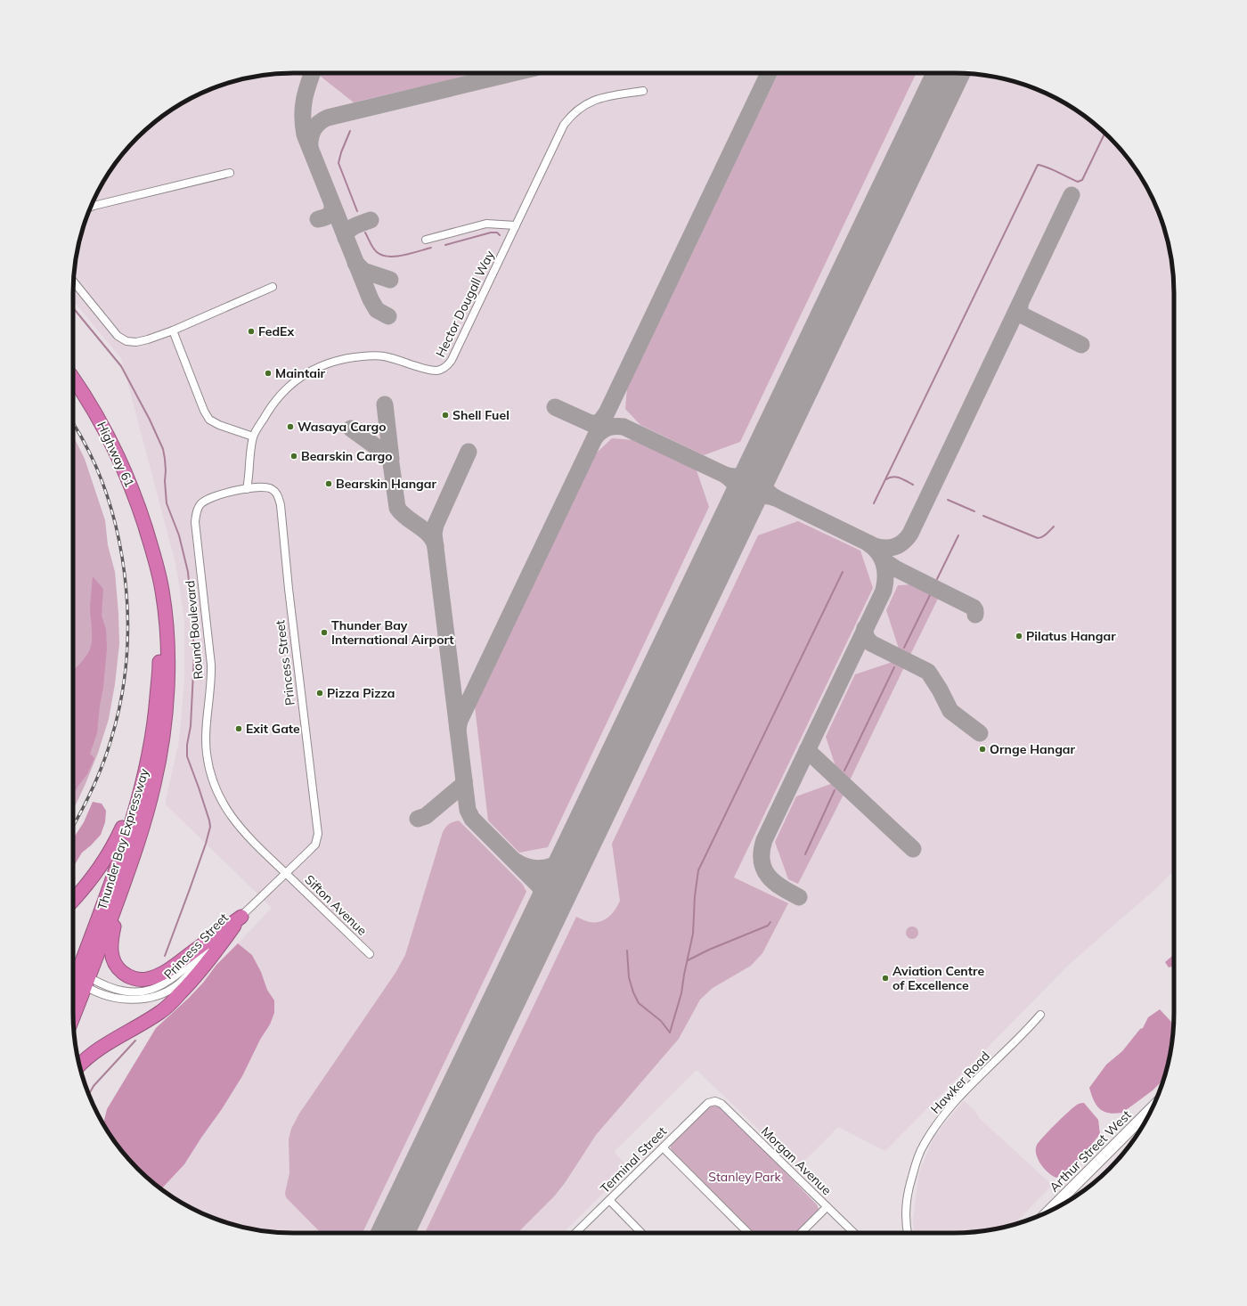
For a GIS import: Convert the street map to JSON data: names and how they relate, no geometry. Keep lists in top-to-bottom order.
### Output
{
  "streets": {
    "highway": ["Highway 61", "Thunder Bay Expressway"],
    "main road": ["Arthur Street West"],
    "street": [
      "Hector Dougall Way",
      "Round Boulevard",
      "Princess Street",
      "Sifton Avenue",
      "Hawker Road",
      "Terminal Street",
      "Morgan Avenue"
    ]
  },
  "crossings": [
    ["Highway 61", "Thunder Bay Expressway"],
    ["Round Boulevard", "Princess Street"],
    ["Round Boulevard", "Sifton Avenue"],
    ["Princess Street", "Thunder Bay Expressway"],
    ["Princess Street", "Sifton Avenue"],
    ["Terminal Street", "Morgan Avenue"]
  ],
  "parks": ["Stanley Park"],
  "places": [
    "FedEx",
    "Maintair",
    "Shell Fuel",
    "Wasaya Cargo",
    "Bearskin Cargo",
    "Bearskin Hangar",
    "Thunder Bay International Airport",
    "Pilatus Hangar",
    "Pizza Pizza",
    "Exit Gate",
    "Ornge Hangar",
    "Aviation Centre of Excellence"
  ]
}
